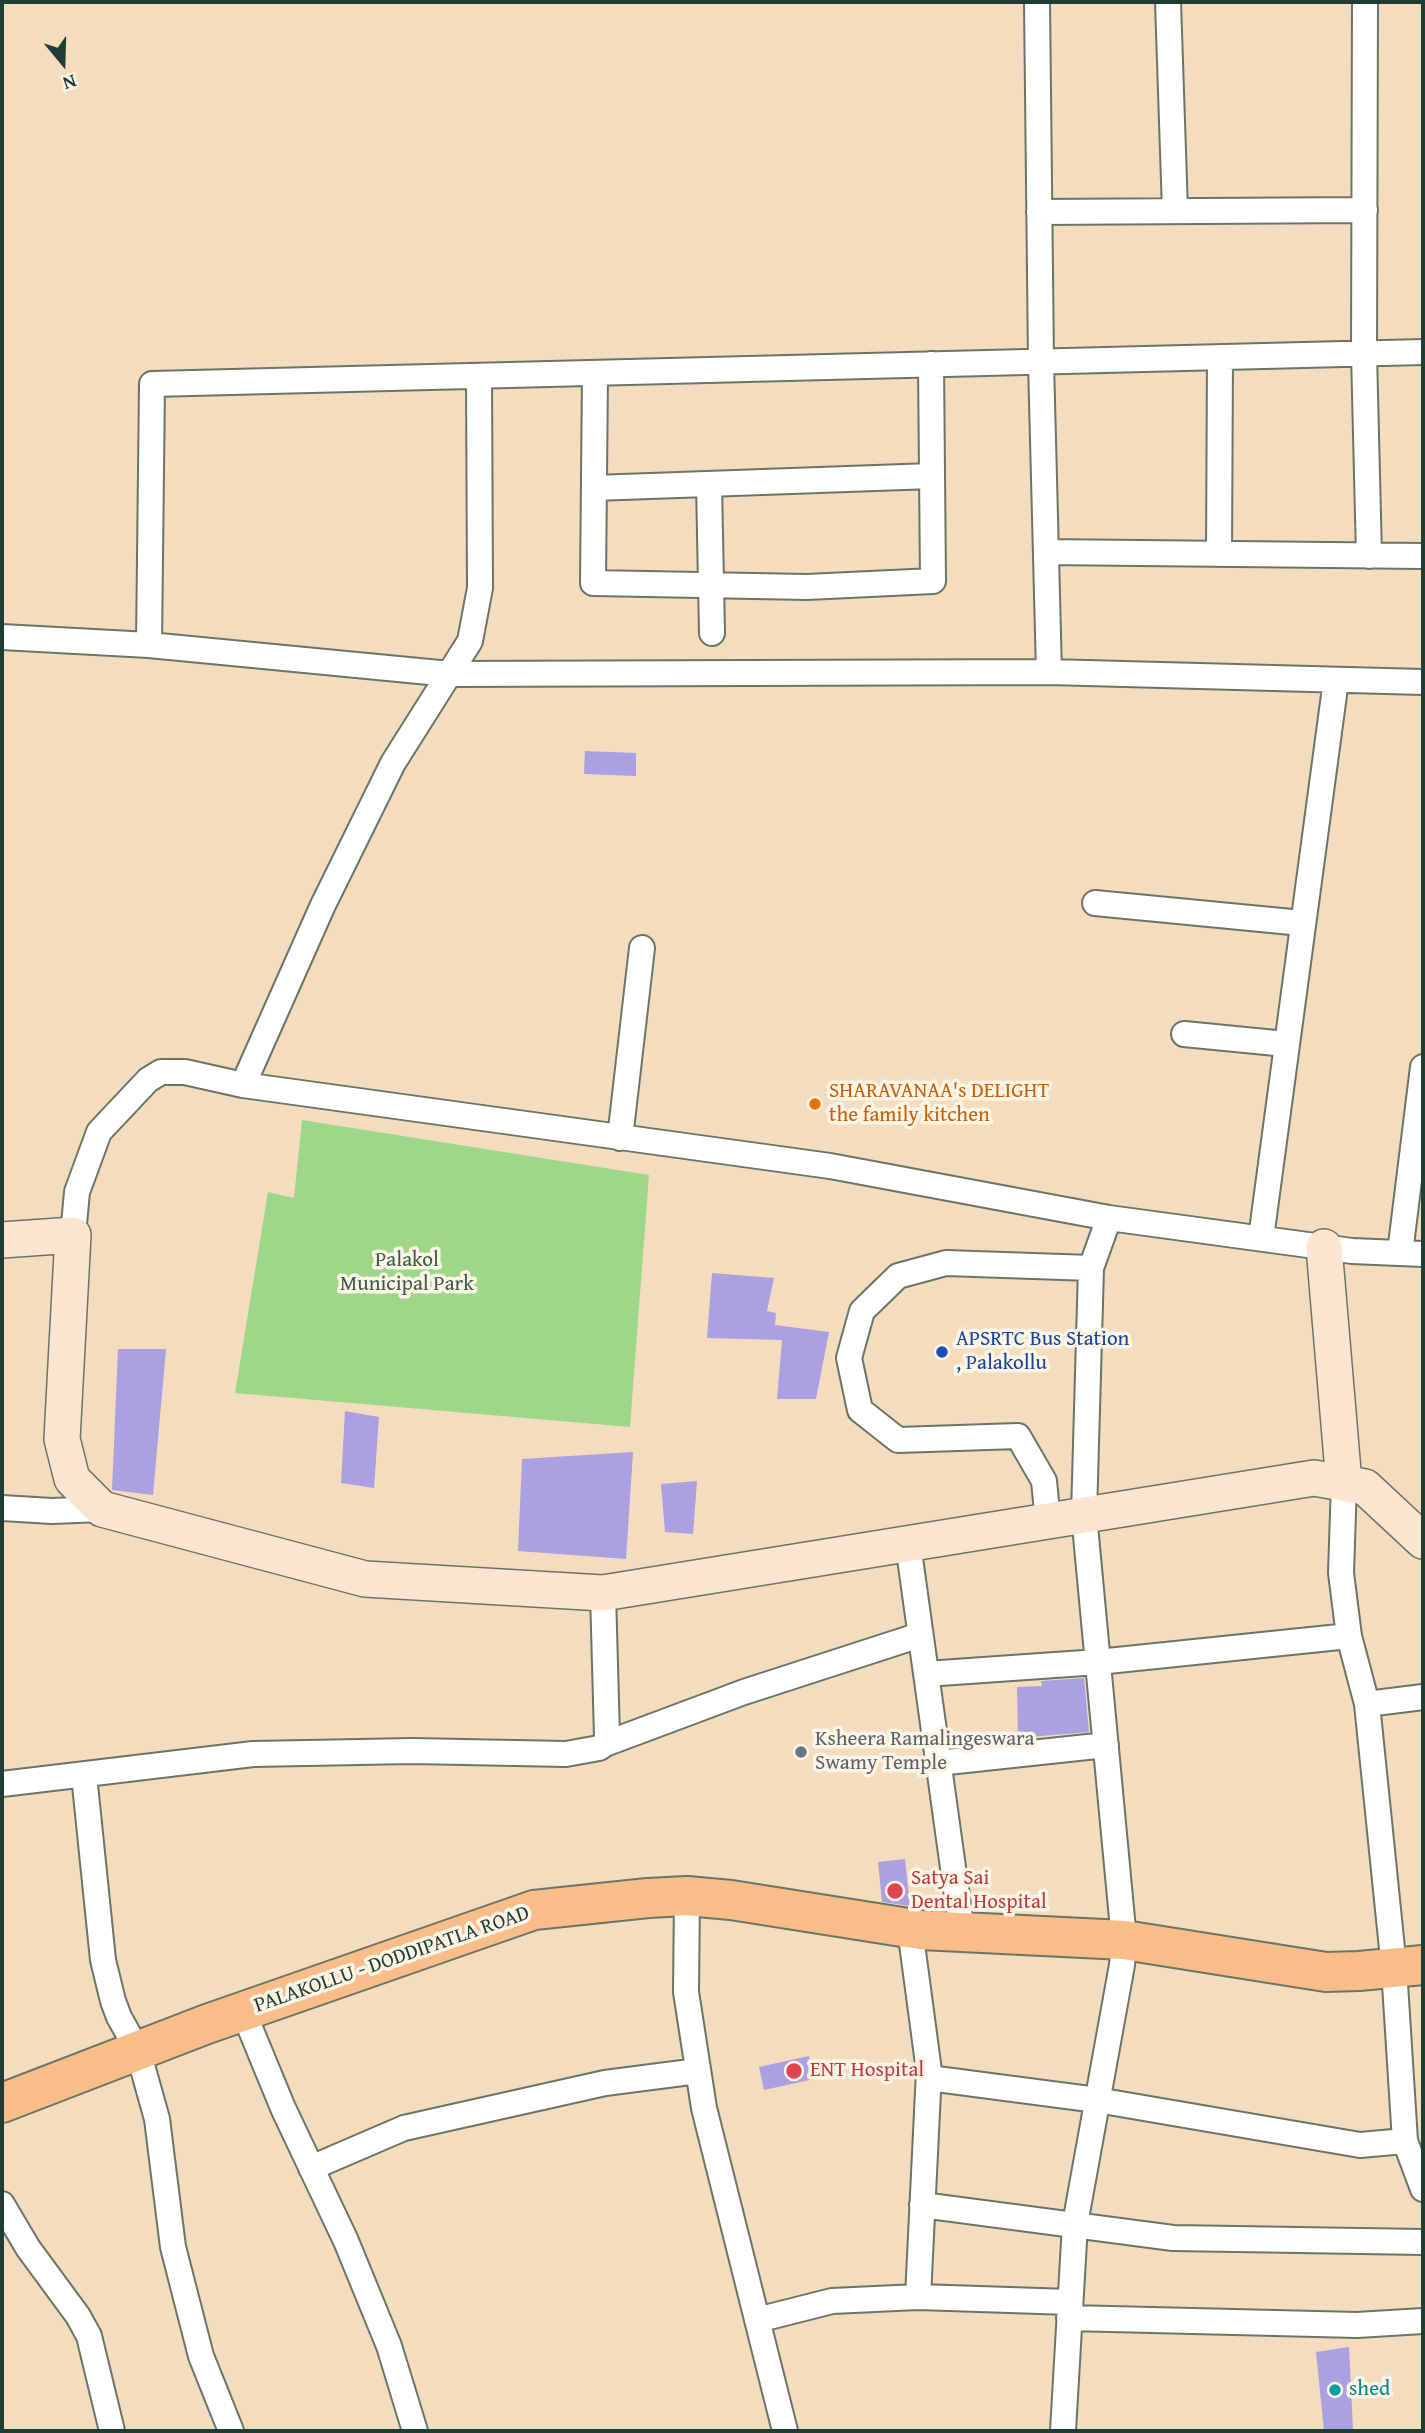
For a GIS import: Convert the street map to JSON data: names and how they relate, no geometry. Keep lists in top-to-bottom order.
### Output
{
  "streets": {
    "main road": ["PALAKOLLU - DODDIPATLA ROAD"]
  },
  "parks": ["Palakol Municipal Park"],
  "places": [
    "SHARAVANAA's DELIGHT the family kitchen",
    "APSRTC Bus Station , Palakollu",
    "Ksheera Ramalingeswara Swamy Temple",
    "Satya Sai Dental Hospital",
    "ENT Hospital",
    "shed"
  ],
  "north": "bottom"
}
